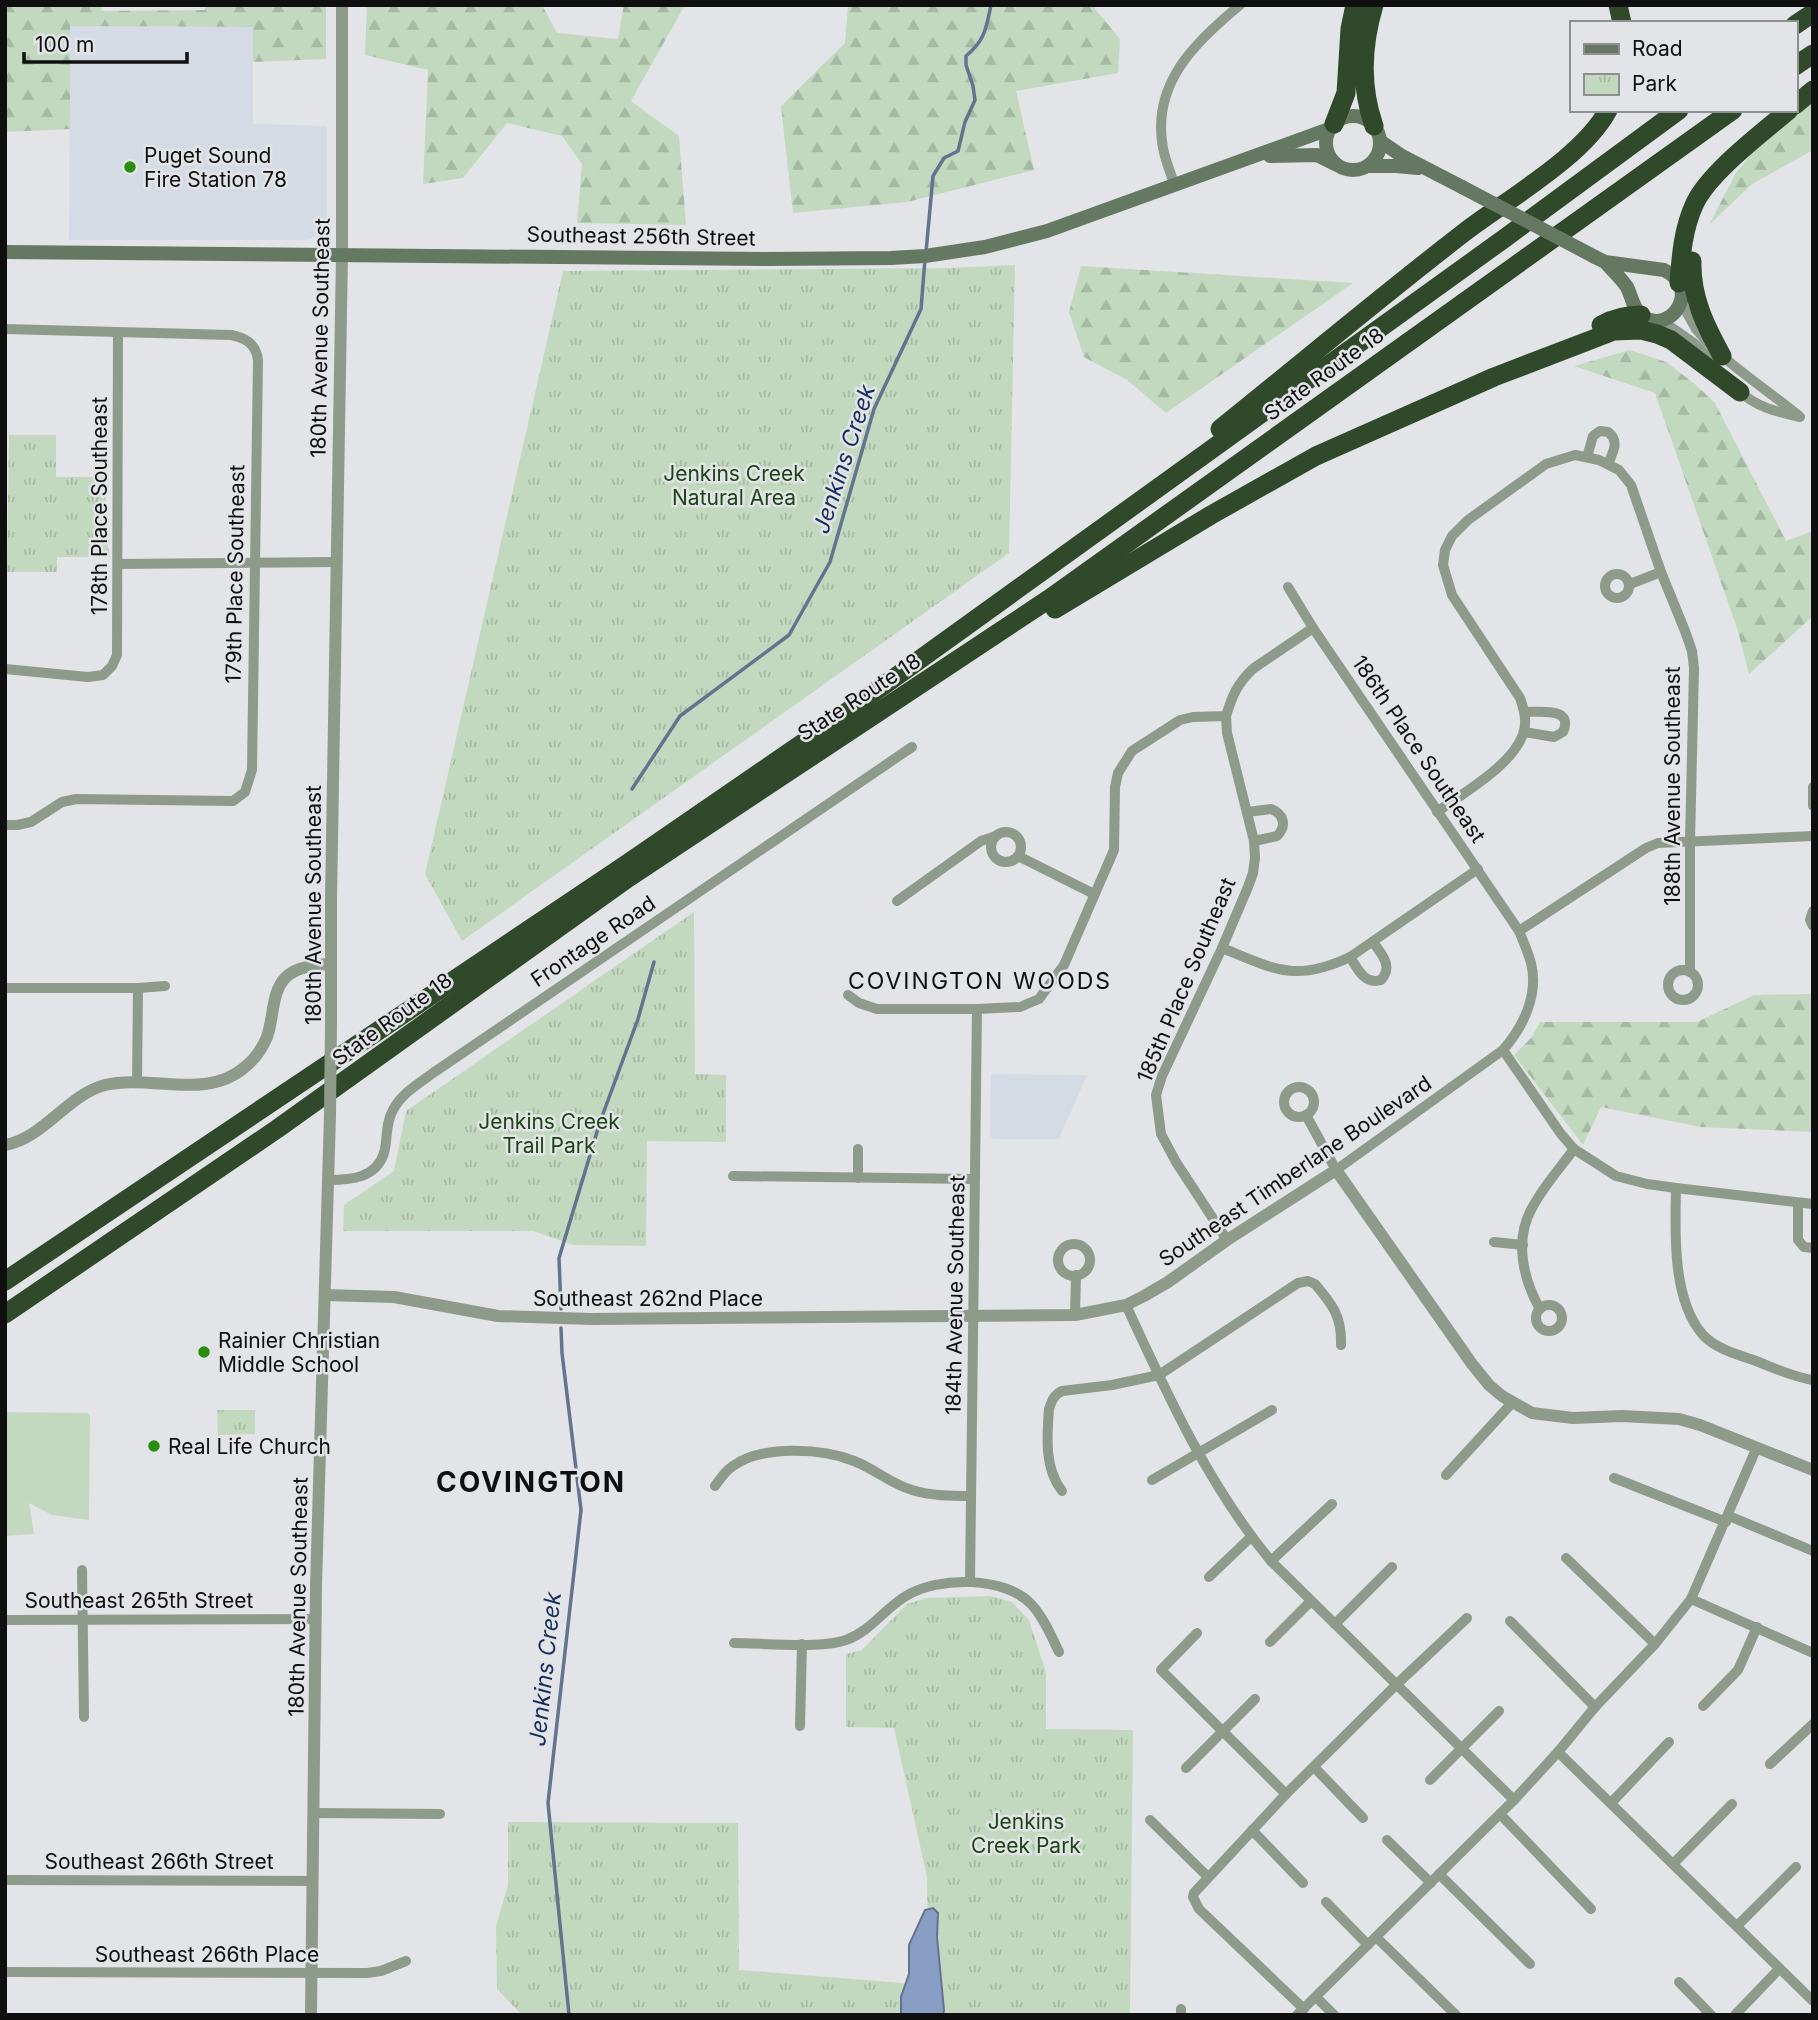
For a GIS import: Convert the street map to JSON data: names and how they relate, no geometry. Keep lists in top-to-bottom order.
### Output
{
  "streets": {
    "highway": ["State Route 18"],
    "main road": ["Southeast 256th Street"],
    "street": [
      "180th Avenue Southeast",
      "178th Place Southeast",
      "179th Place Southeast",
      "186th Place Southeast",
      "188th Avenue Southeast",
      "Frontage Road",
      "185th Place Southeast",
      "Southeast Timberlane Boulevard",
      "184th Avenue Southeast",
      "Southeast 262nd Place",
      "Southeast 265th Street",
      "Southeast 266th Street",
      "Southeast 266th Place"
    ]
  },
  "crossings": [
    ["Southeast 256th Street", "180th Avenue Southeast"],
    ["180th Avenue Southeast", "Frontage Road"],
    ["180th Avenue Southeast", "Southeast 262nd Place"],
    ["180th Avenue Southeast", "Southeast 265th Street"],
    ["180th Avenue Southeast", "Southeast 266th Street"],
    ["180th Avenue Southeast", "Southeast 266th Place"],
    ["178th Place Southeast", "179th Place Southeast"],
    ["186th Place Southeast", "Southeast Timberlane Boulevard"],
    ["185th Place Southeast", "Southeast Timberlane Boulevard"],
    ["Southeast Timberlane Boulevard", "184th Avenue Southeast"],
    ["Southeast Timberlane Boulevard", "Southeast 262nd Place"],
    ["184th Avenue Southeast", "Southeast 262nd Place"]
  ],
  "districts": ["COVINGTON WOODS", "COVINGTON"],
  "water": ["Jenkins Creek"],
  "parks": ["Jenkins Creek Natural Area", "Jenkins Creek Trail Park", "Jenkins Creek Park"],
  "places": ["Puget Sound Fire Station 78", "Rainier Christian Middle School", "Real Life Church"],
  "legend": ["Road", "Park"],
  "scale_bar": "100 m"
}
